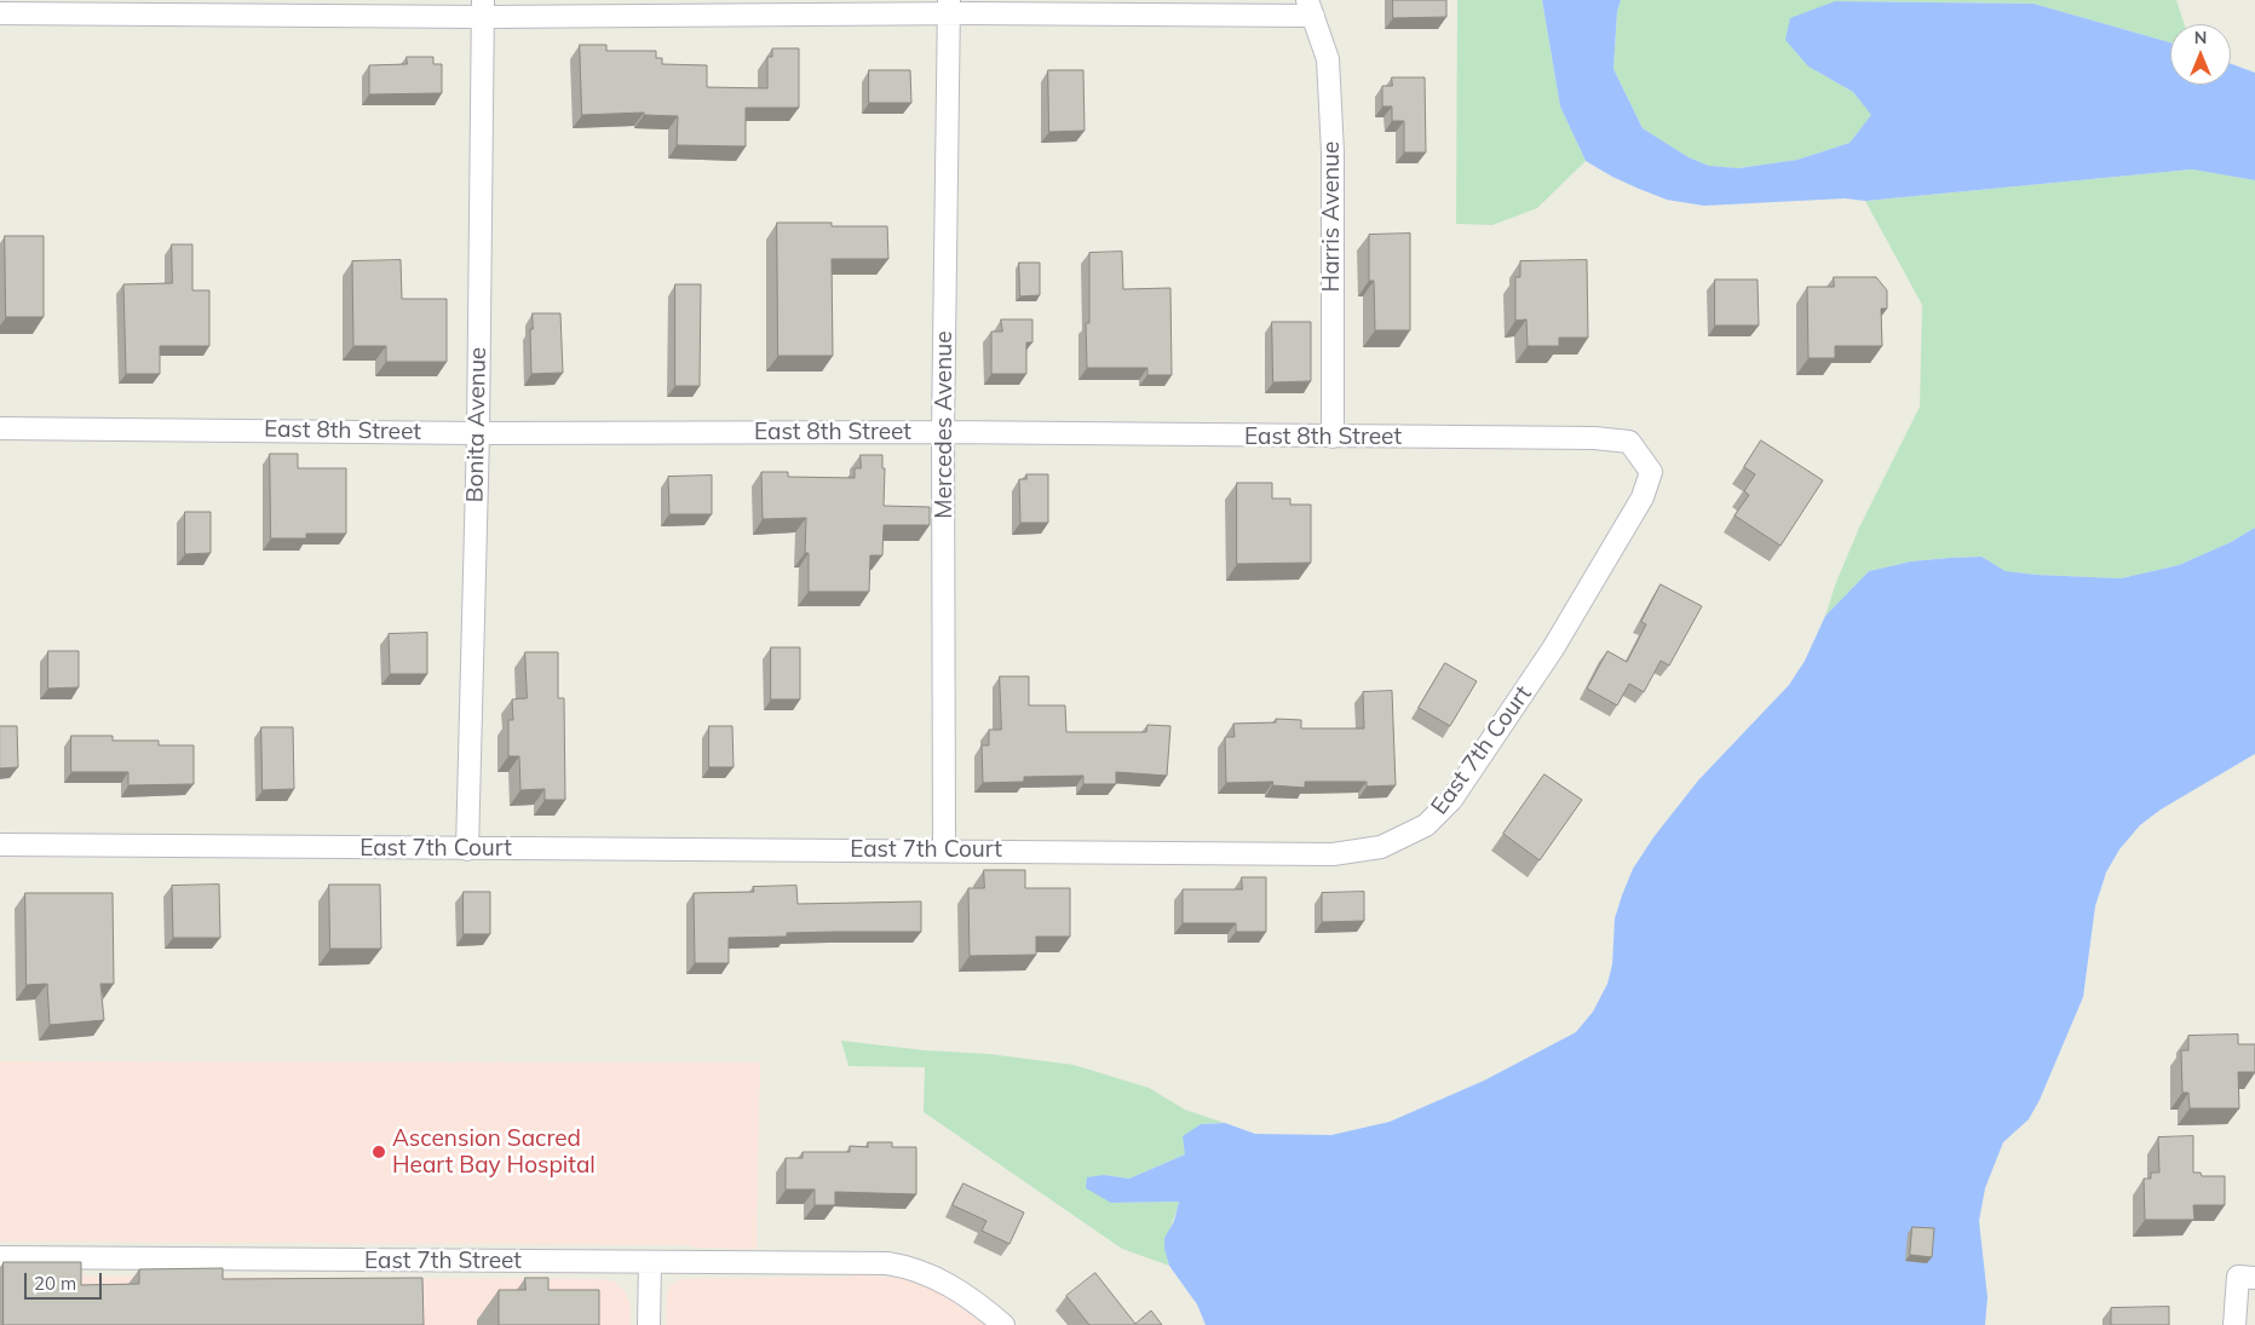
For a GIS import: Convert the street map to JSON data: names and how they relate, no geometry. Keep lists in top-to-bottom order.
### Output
{
  "streets": {
    "street": [
      "Harris Avenue",
      "Bonita Avenue",
      "Mercedes Avenue",
      "East 8th Street",
      "East 7th Court",
      "East 7th Street"
    ]
  },
  "crossings": [
    ["Harris Avenue", "East 8th Street"],
    ["Bonita Avenue", "East 8th Street"],
    ["Bonita Avenue", "East 7th Court"],
    ["Mercedes Avenue", "East 8th Street"],
    ["Mercedes Avenue", "East 7th Court"],
    ["East 8th Street", "East 7th Court"]
  ],
  "places": ["Ascension Sacred Heart Bay Hospital"],
  "scale_bar": "20 m",
  "north": "top"
}
